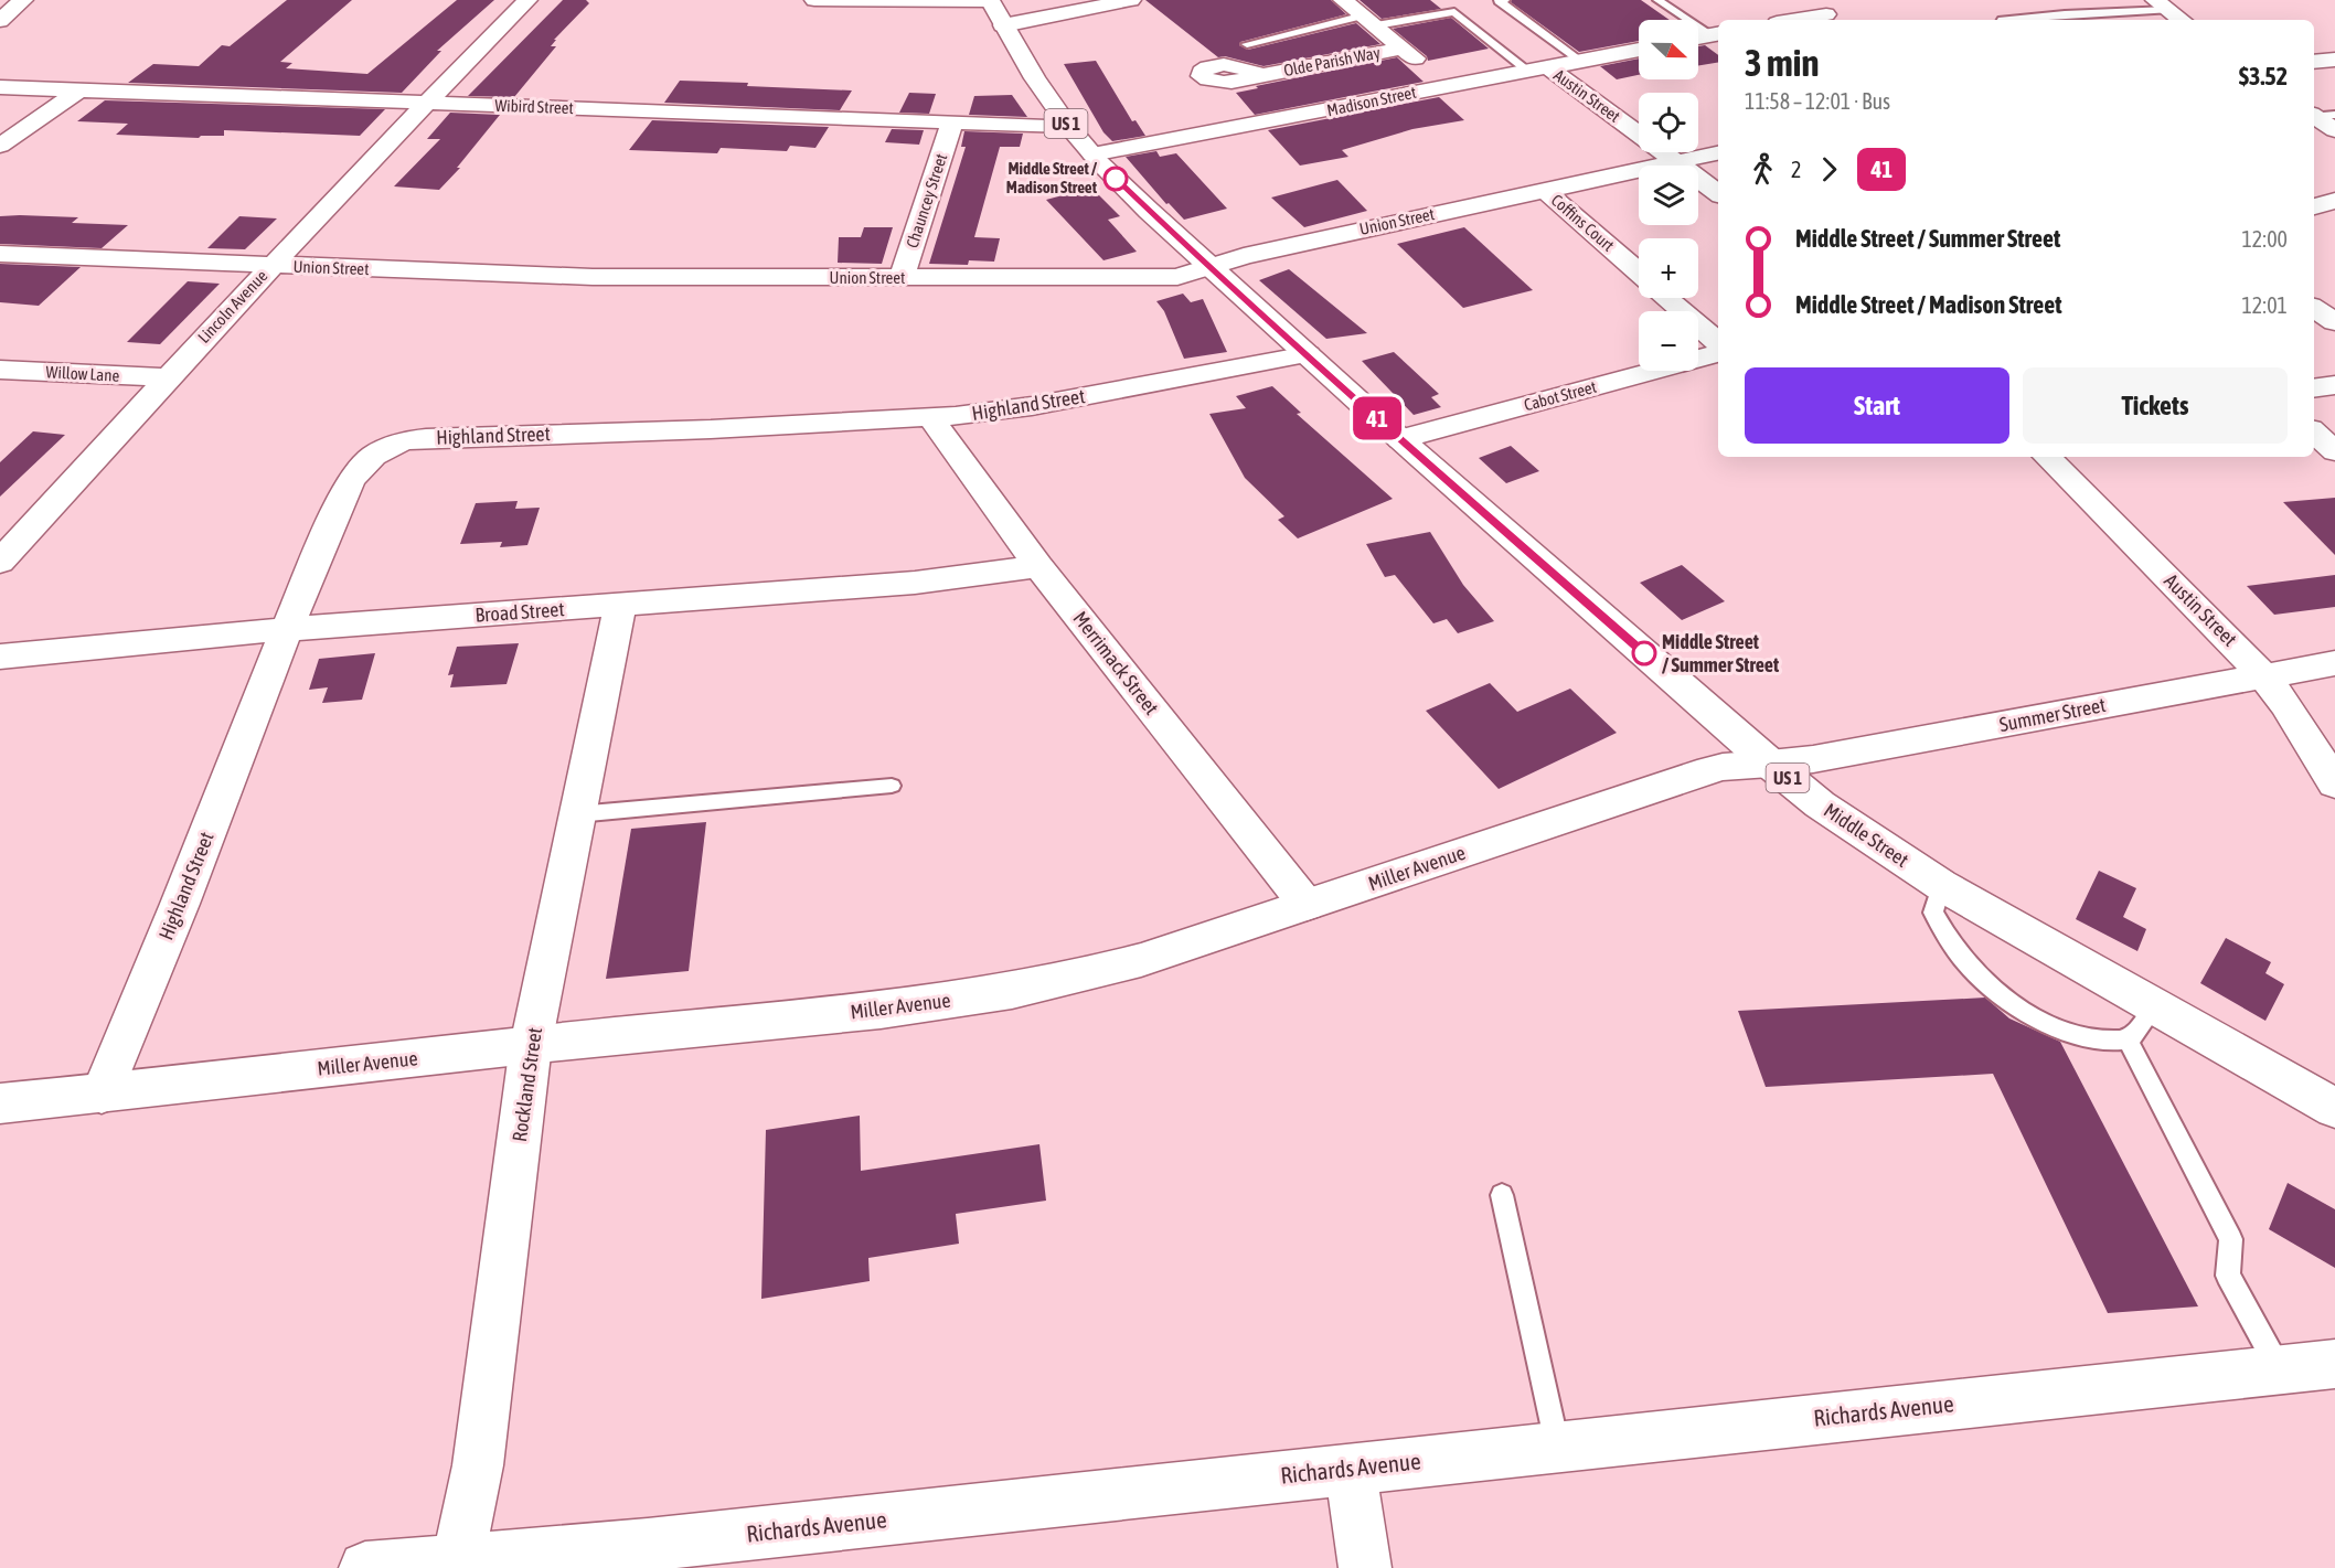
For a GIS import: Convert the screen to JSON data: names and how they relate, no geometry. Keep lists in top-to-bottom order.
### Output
{
  "streets": {
    "street": [
      "Olde Parish Way",
      "Austin Street",
      "Madison Street",
      "Wibird Street",
      "US 1",
      "Chauncey Street",
      "Union Street",
      "Coffins Court",
      "Lincoln Avenue",
      "Willow Lane",
      "Cabot Street",
      "Highland Street",
      "Broad Street",
      "Merrimack Street",
      "Summer Street",
      "Middle Street",
      "Miller Avenue",
      "Rockland Street",
      "Richards Avenue"
    ]
  },
  "crossings": [
    ["Austin Street", "Madison Street"],
    ["Austin Street", "Union Street"],
    ["Austin Street", "Summer Street"],
    ["Madison Street", "Middle Street"],
    ["Wibird Street", "Chauncey Street"],
    ["Wibird Street", "Lincoln Avenue"],
    ["Wibird Street", "Middle Street"],
    ["Chauncey Street", "Union Street"],
    ["Union Street", "Coffins Court"],
    ["Union Street", "Lincoln Avenue"],
    ["Union Street", "Middle Street"],
    ["Lincoln Avenue", "Willow Lane"],
    ["Cabot Street", "Middle Street"],
    ["Highland Street", "Broad Street"],
    ["Highland Street", "Merrimack Street"],
    ["Highland Street", "Middle Street"],
    ["Highland Street", "Miller Avenue"],
    ["Broad Street", "Merrimack Street"],
    ["Broad Street", "Rockland Street"],
    ["Merrimack Street", "Miller Avenue"],
    ["Summer Street", "Middle Street"],
    ["Summer Street", "Miller Avenue"],
    ["Middle Street", "Miller Avenue"],
    ["Miller Avenue", "Rockland Street"],
    ["Rockland Street", "Richards Avenue"]
  ],
  "places": ["Middle Street / Madison Street", "Middle Street / Summer Street"],
  "lines": ["bus line 41"],
  "north": "right",
  "page": {
    "on_map": "41",
    "map_buttons": ["+", "−"],
    "heading": ["3 min", "11:58 – 12:01 · Bus", "$3.52"],
    "legs": ["2", "41"],
    "list": [
      {
        "name": "Middle Street / Summer Street",
        "value": "12:00"
      },
      {
        "name": "Middle Street / Madison Street",
        "value": "12:01"
      }
    ],
    "buttons": ["Start", "Tickets"]
  }
}
